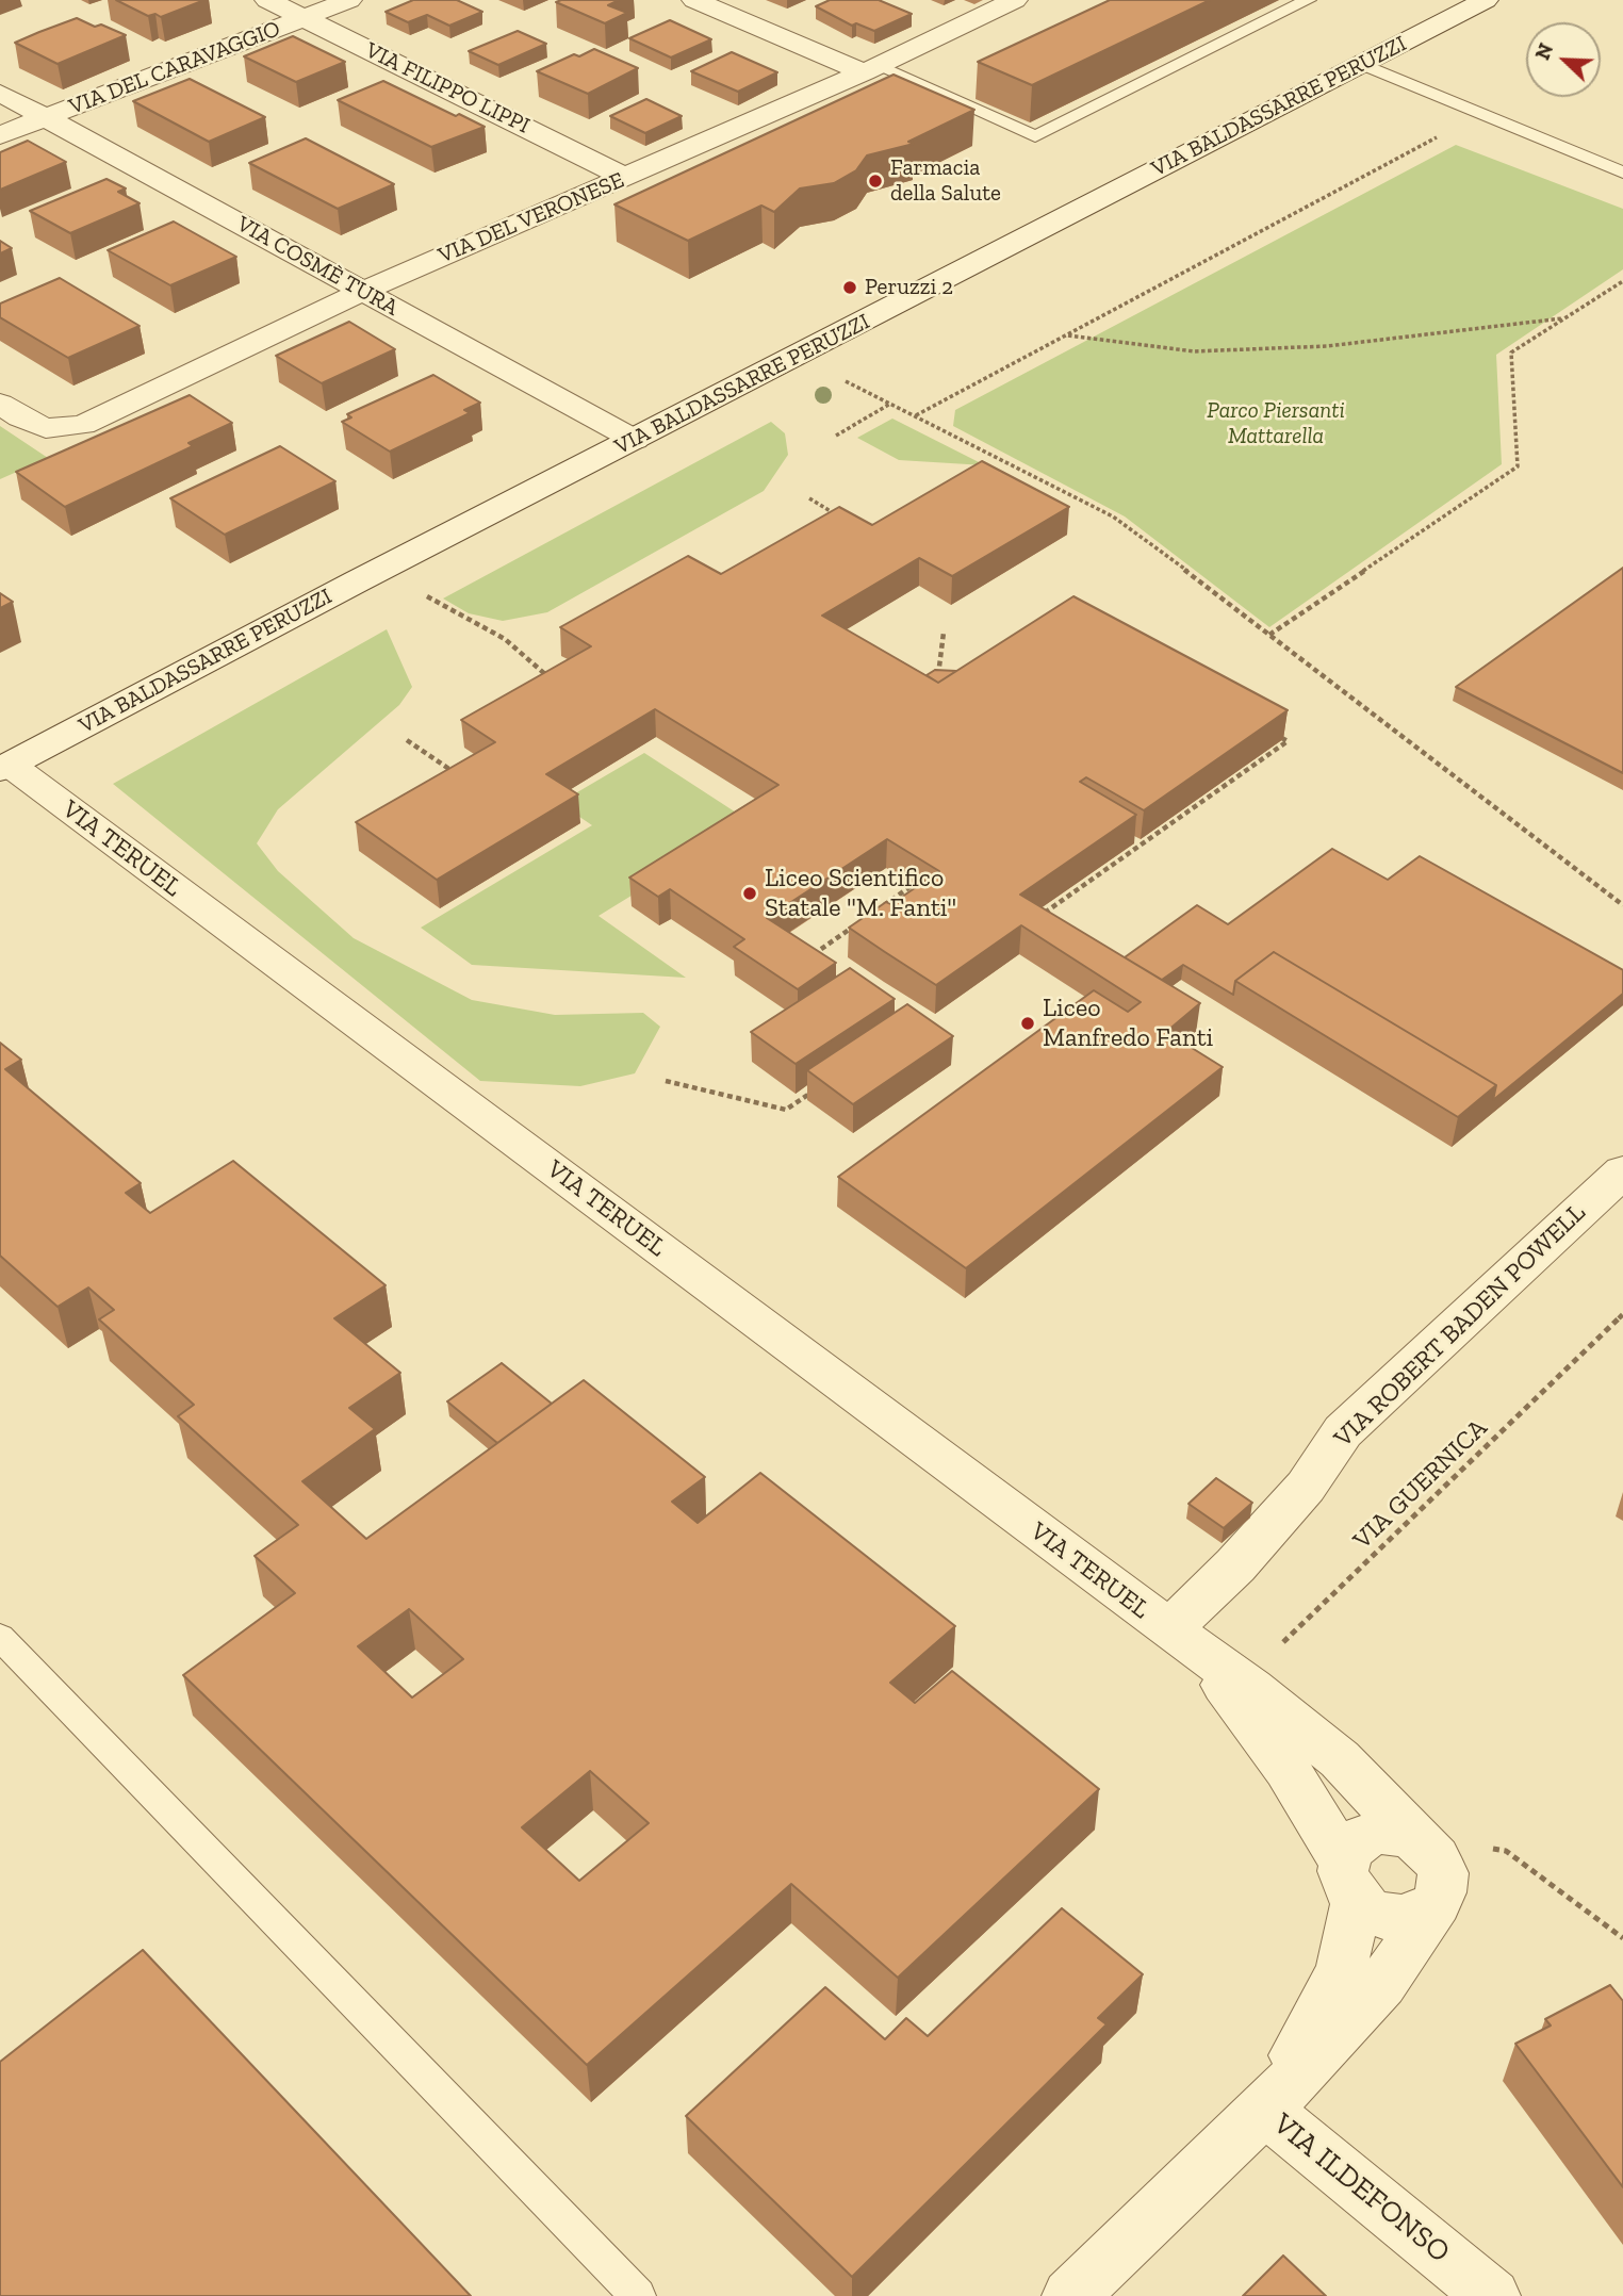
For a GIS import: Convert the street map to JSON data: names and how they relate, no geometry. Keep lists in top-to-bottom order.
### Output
{
  "streets": {
    "street": [
      "VIA DEL CARAVAGGIO",
      "VIA FILIPPO LIPPI",
      "VIA BALDASSARRE PERUZZI",
      "VIA DEL VERONESE",
      "VIA COSMÈ TURA",
      "VIA TERUEL",
      "VIA ROBERT BADEN POWELL",
      "VIA ILDEFONSO"
    ],
    "path": ["VIA GUERNICA"]
  },
  "crossings": [
    ["VIA DEL CARAVAGGIO", "VIA FILIPPO LIPPI"],
    ["VIA DEL CARAVAGGIO", "VIA COSMÈ TURA"],
    ["VIA FILIPPO LIPPI", "VIA DEL VERONESE"],
    ["VIA BALDASSARRE PERUZZI", "VIA COSMÈ TURA"],
    ["VIA BALDASSARRE PERUZZI", "VIA TERUEL"],
    ["VIA DEL VERONESE", "VIA COSMÈ TURA"],
    ["VIA TERUEL", "VIA ROBERT BADEN POWELL"],
    ["VIA TERUEL", "VIA GUERNICA"]
  ],
  "parks": ["Parco Piersanti Mattarella"],
  "places": [
    "Farmacia della Salute",
    "Peruzzi 2",
    "Liceo Scientifico Statale \"M. Fanti\"",
    "Liceo Manfredo Fanti"
  ],
  "north": "top left"
}
